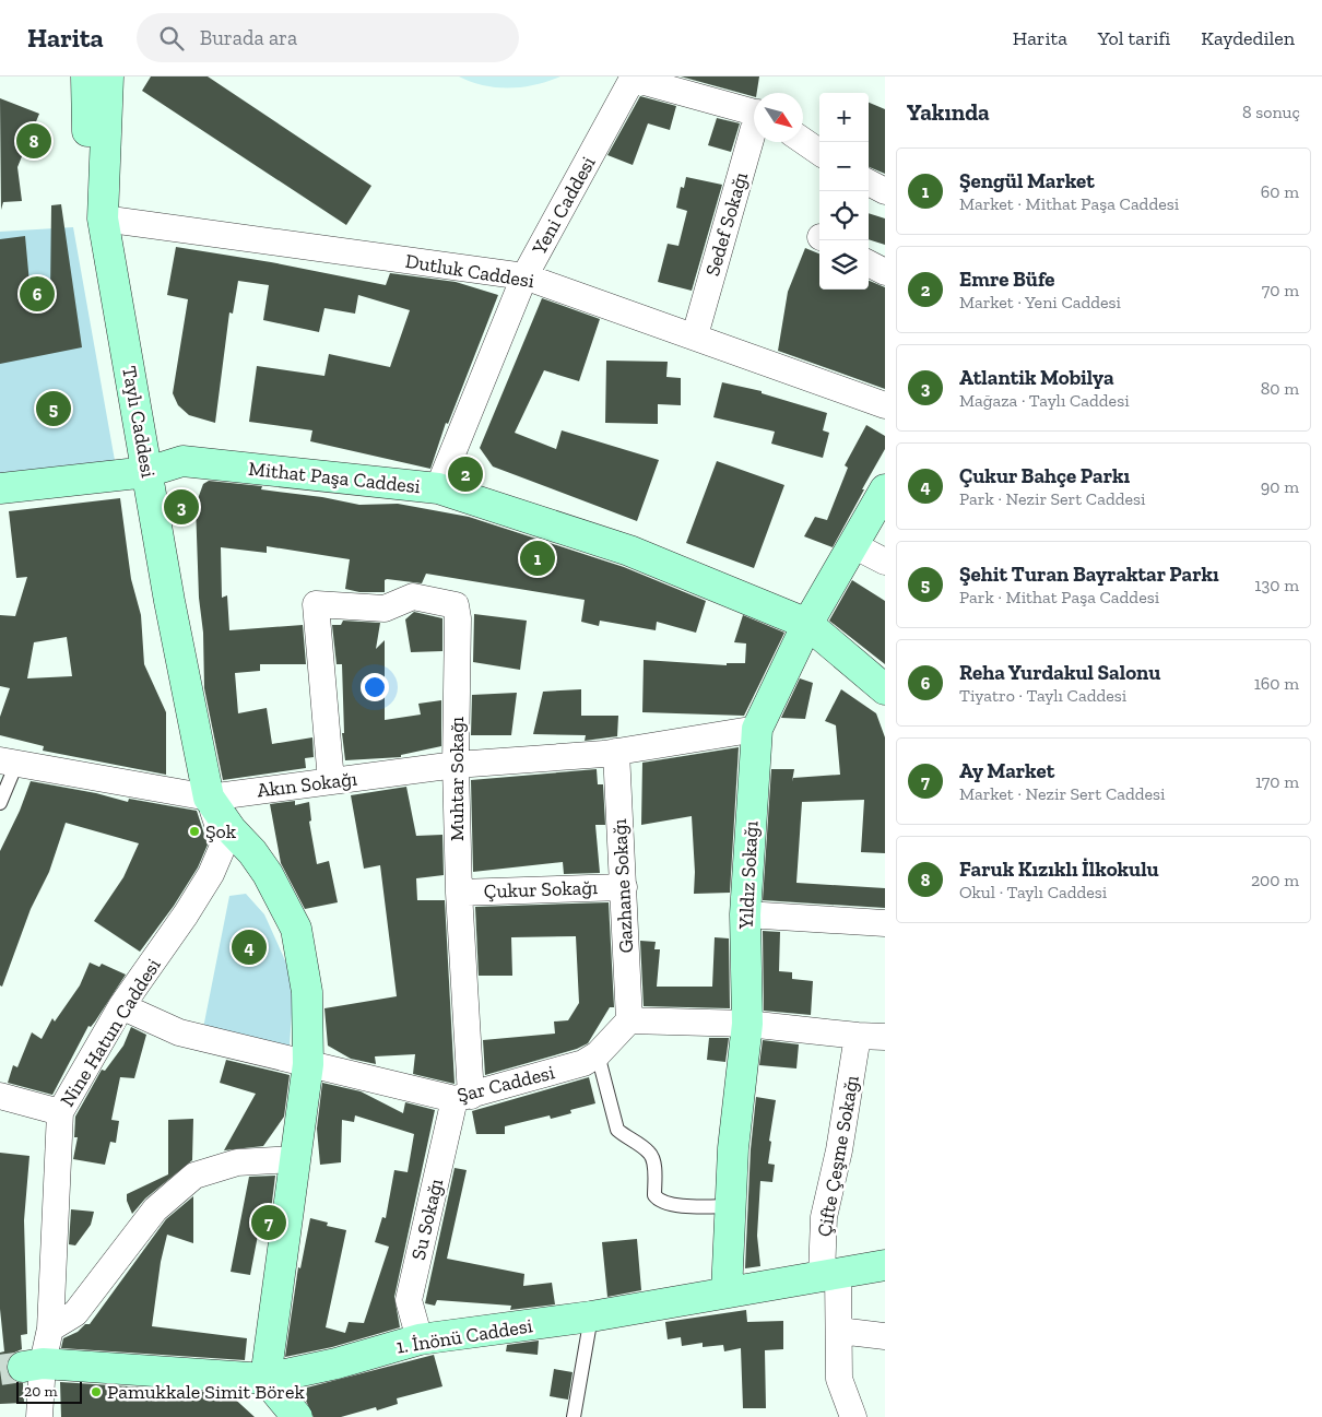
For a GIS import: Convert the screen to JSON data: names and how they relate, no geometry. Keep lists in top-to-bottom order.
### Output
{
  "streets": {
    "street": [
      "Yeni Caddesi",
      "Sedef Sokağı",
      "Dutluk Caddesi",
      "Taylı Caddesi",
      "Mithat Paşa Caddesi",
      "Muhtar Sokağı",
      "Akın Sokağı",
      "Yıldız Sokağı",
      "Gazhane Sokağı",
      "Çukur Sokağı",
      "Nine Hatun Caddesi",
      "Şar Caddesi",
      "Çifte Çeşme Sokağı",
      "Su Sokağı",
      "1. İnönü Caddesi"
    ]
  },
  "crossings": [
    ["Yeni Caddesi", "Dutluk Caddesi"],
    ["Yeni Caddesi", "Mithat Paşa Caddesi"],
    ["Sedef Sokağı", "Dutluk Caddesi"],
    ["Dutluk Caddesi", "Taylı Caddesi"],
    ["Taylı Caddesi", "Mithat Paşa Caddesi"],
    ["Taylı Caddesi", "Akın Sokağı"],
    ["Taylı Caddesi", "Nine Hatun Caddesi"],
    ["Mithat Paşa Caddesi", "Yıldız Sokağı"],
    ["Muhtar Sokağı", "Akın Sokağı"],
    ["Muhtar Sokağı", "Çukur Sokağı"],
    ["Muhtar Sokağı", "Şar Caddesi"],
    ["Muhtar Sokağı", "Su Sokağı"],
    ["Akın Sokağı", "Yıldız Sokağı"],
    ["Akın Sokağı", "Gazhane Sokağı"],
    ["Akın Sokağı", "Nine Hatun Caddesi"],
    ["Yıldız Sokağı", "1. İnönü Caddesi"],
    ["Gazhane Sokağı", "Çukur Sokağı"],
    ["Gazhane Sokağı", "Şar Caddesi"],
    ["Nine Hatun Caddesi", "Şar Caddesi"],
    ["Nine Hatun Caddesi", "1. İnönü Caddesi"],
    ["Şar Caddesi", "Su Sokağı"],
    ["Çifte Çeşme Sokağı", "1. İnönü Caddesi"],
    ["Su Sokağı", "1. İnönü Caddesi"]
  ],
  "places": ["Şok", "Pamukkale Simit Börek"],
  "scale_bar": "20 m",
  "north": "bottom right",
  "page": {
    "header": "Harita",
    "search": "Burada ara",
    "nav": ["Harita", "Yol tarifi", "Kaydedilen"],
    "heading": ["Yakında", "8 sonuç"],
    "map_buttons": ["+", "−"],
    "pins": [
      "8",
      "6",
      "5",
      "2",
      "3",
      "1",
      "4",
      "7"
    ],
    "list": [
      {
        "mark": "1",
        "name": "Şengül Market",
        "note": "Market · Mithat Paşa Caddesi",
        "value": "60 m"
      },
      {
        "mark": "2",
        "name": "Emre Büfe",
        "note": "Market · Yeni Caddesi",
        "value": "70 m"
      },
      {
        "mark": "3",
        "name": "Atlantik Mobilya",
        "note": "Mağaza · Taylı Caddesi",
        "value": "80 m"
      },
      {
        "mark": "4",
        "name": "Çukur Bahçe Parkı",
        "note": "Park · Nezir Sert Caddesi",
        "value": "90 m"
      },
      {
        "mark": "5",
        "name": "Şehit Turan Bayraktar Parkı",
        "note": "Park · Mithat Paşa Caddesi",
        "value": "130 m"
      },
      {
        "mark": "6",
        "name": "Reha Yurdakul Salonu",
        "note": "Tiyatro · Taylı Caddesi",
        "value": "160 m"
      },
      {
        "mark": "7",
        "name": "Ay Market",
        "note": "Market · Nezir Sert Caddesi",
        "value": "170 m"
      },
      {
        "mark": "8",
        "name": "Faruk Kızıklı İlkokulu",
        "note": "Okul · Taylı Caddesi",
        "value": "200 m"
      }
    ],
    "scale": "20 m"
  }
}
